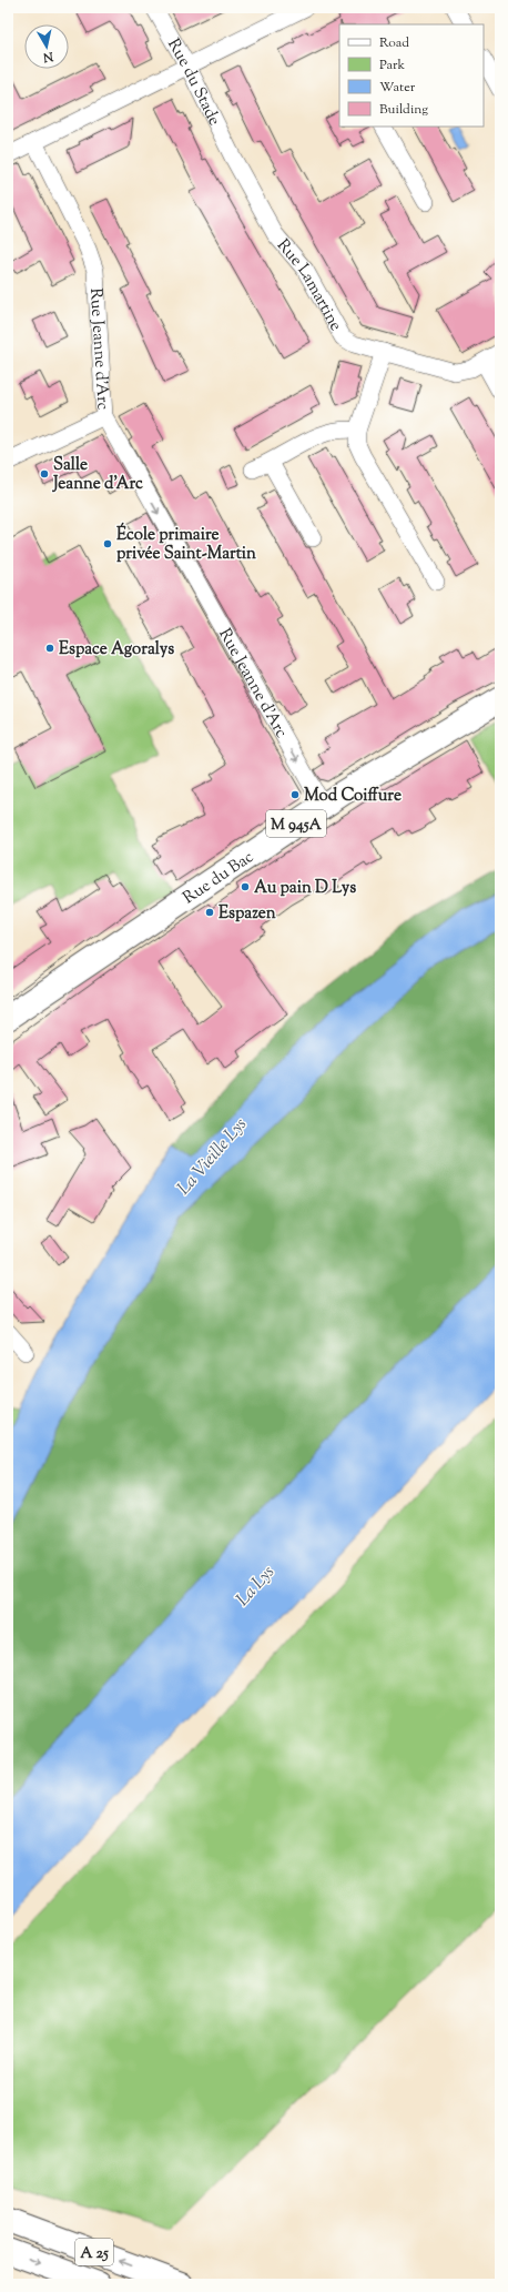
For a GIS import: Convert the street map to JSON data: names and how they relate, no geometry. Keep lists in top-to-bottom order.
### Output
{
  "streets": {
    "main road": ["M 945A", "Rue du Bac", "A 25"],
    "street": ["Rue du Stade", "Rue Lamartine", "Rue Jeanne d'Arc"]
  },
  "crossings": [
    ["Rue du Stade", "Rue Lamartine"],
    ["Rue Jeanne d'Arc", "Rue du Bac"]
  ],
  "one_way": ["Rue Jeanne d'Arc"],
  "water": ["La Vieille Lys", "La Lys"],
  "places": [
    "Salle Jeanne d'Arc",
    "École primaire privée Saint-Martin",
    "Espace Agoralys",
    "Mod Coiffure",
    "Au pain D Lys",
    "Espazen"
  ],
  "legend": [
    "Road",
    "Park",
    "Water",
    "Building"
  ],
  "north": "bottom"
}
